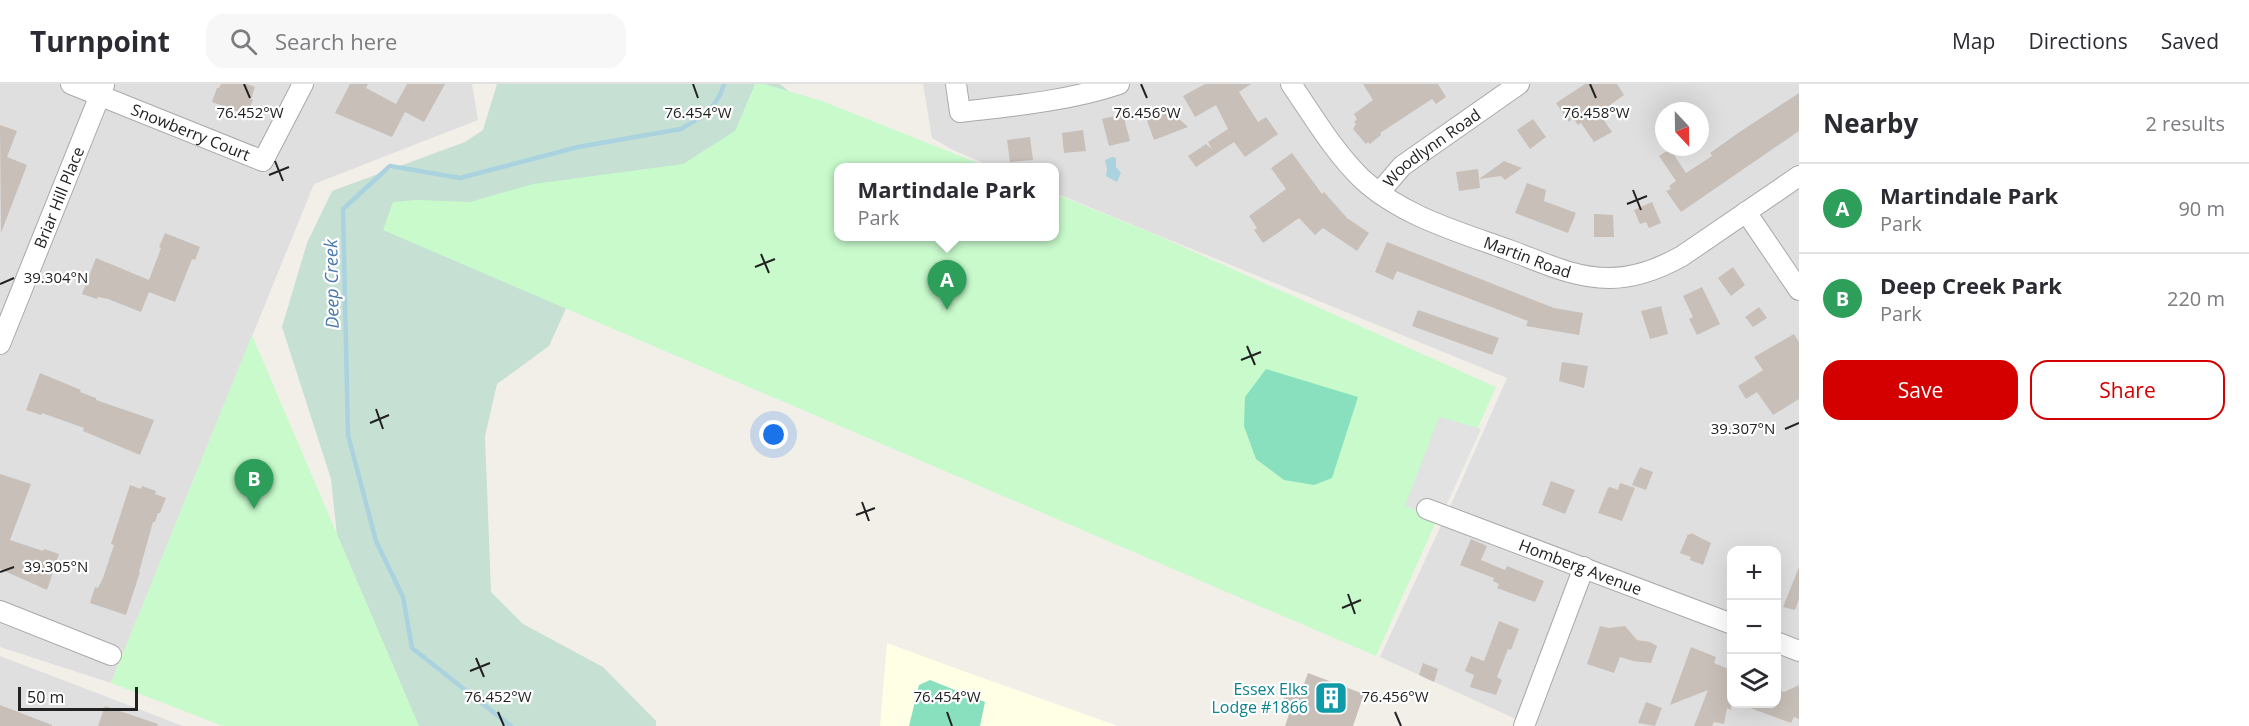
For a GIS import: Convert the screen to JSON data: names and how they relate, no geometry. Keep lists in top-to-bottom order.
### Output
{
  "streets": {
    "street": [
      "Snowberry Court",
      "Woodlynn Road",
      "Briar Hill Place",
      "Martin Road",
      "Homberg Avenue"
    ]
  },
  "crossings": [
    ["Snowberry Court", "Briar Hill Place"],
    ["Woodlynn Road", "Martin Road"]
  ],
  "water": ["Deep Creek"],
  "places": {
    "building": ["Essex Elks Lodge #1866"]
  },
  "scale_bar": "50 m",
  "north": "bottom",
  "page": {
    "header": "Turnpoint",
    "search": "Search here",
    "nav": ["Map", "Directions", "Saved"],
    "heading": ["Nearby", "2 results"],
    "list": [
      {
        "mark": "A",
        "name": "Martindale Park",
        "note": "Park",
        "value": "90 m"
      },
      {
        "mark": "B",
        "name": "Deep Creek Park",
        "note": "Park",
        "value": "220 m"
      }
    ],
    "popup": ["Martindale Park", "Park"],
    "pins": ["A", "B"],
    "buttons": ["Save", "Share"],
    "map_buttons": ["+", "−"],
    "scale": "50 m"
  },
  "coordinates": [
    "76.454°W",
    "76.452°W",
    "76.456°W",
    "76.458°W",
    "39.304°N",
    "39.307°N",
    "39.305°N"
  ]
}
